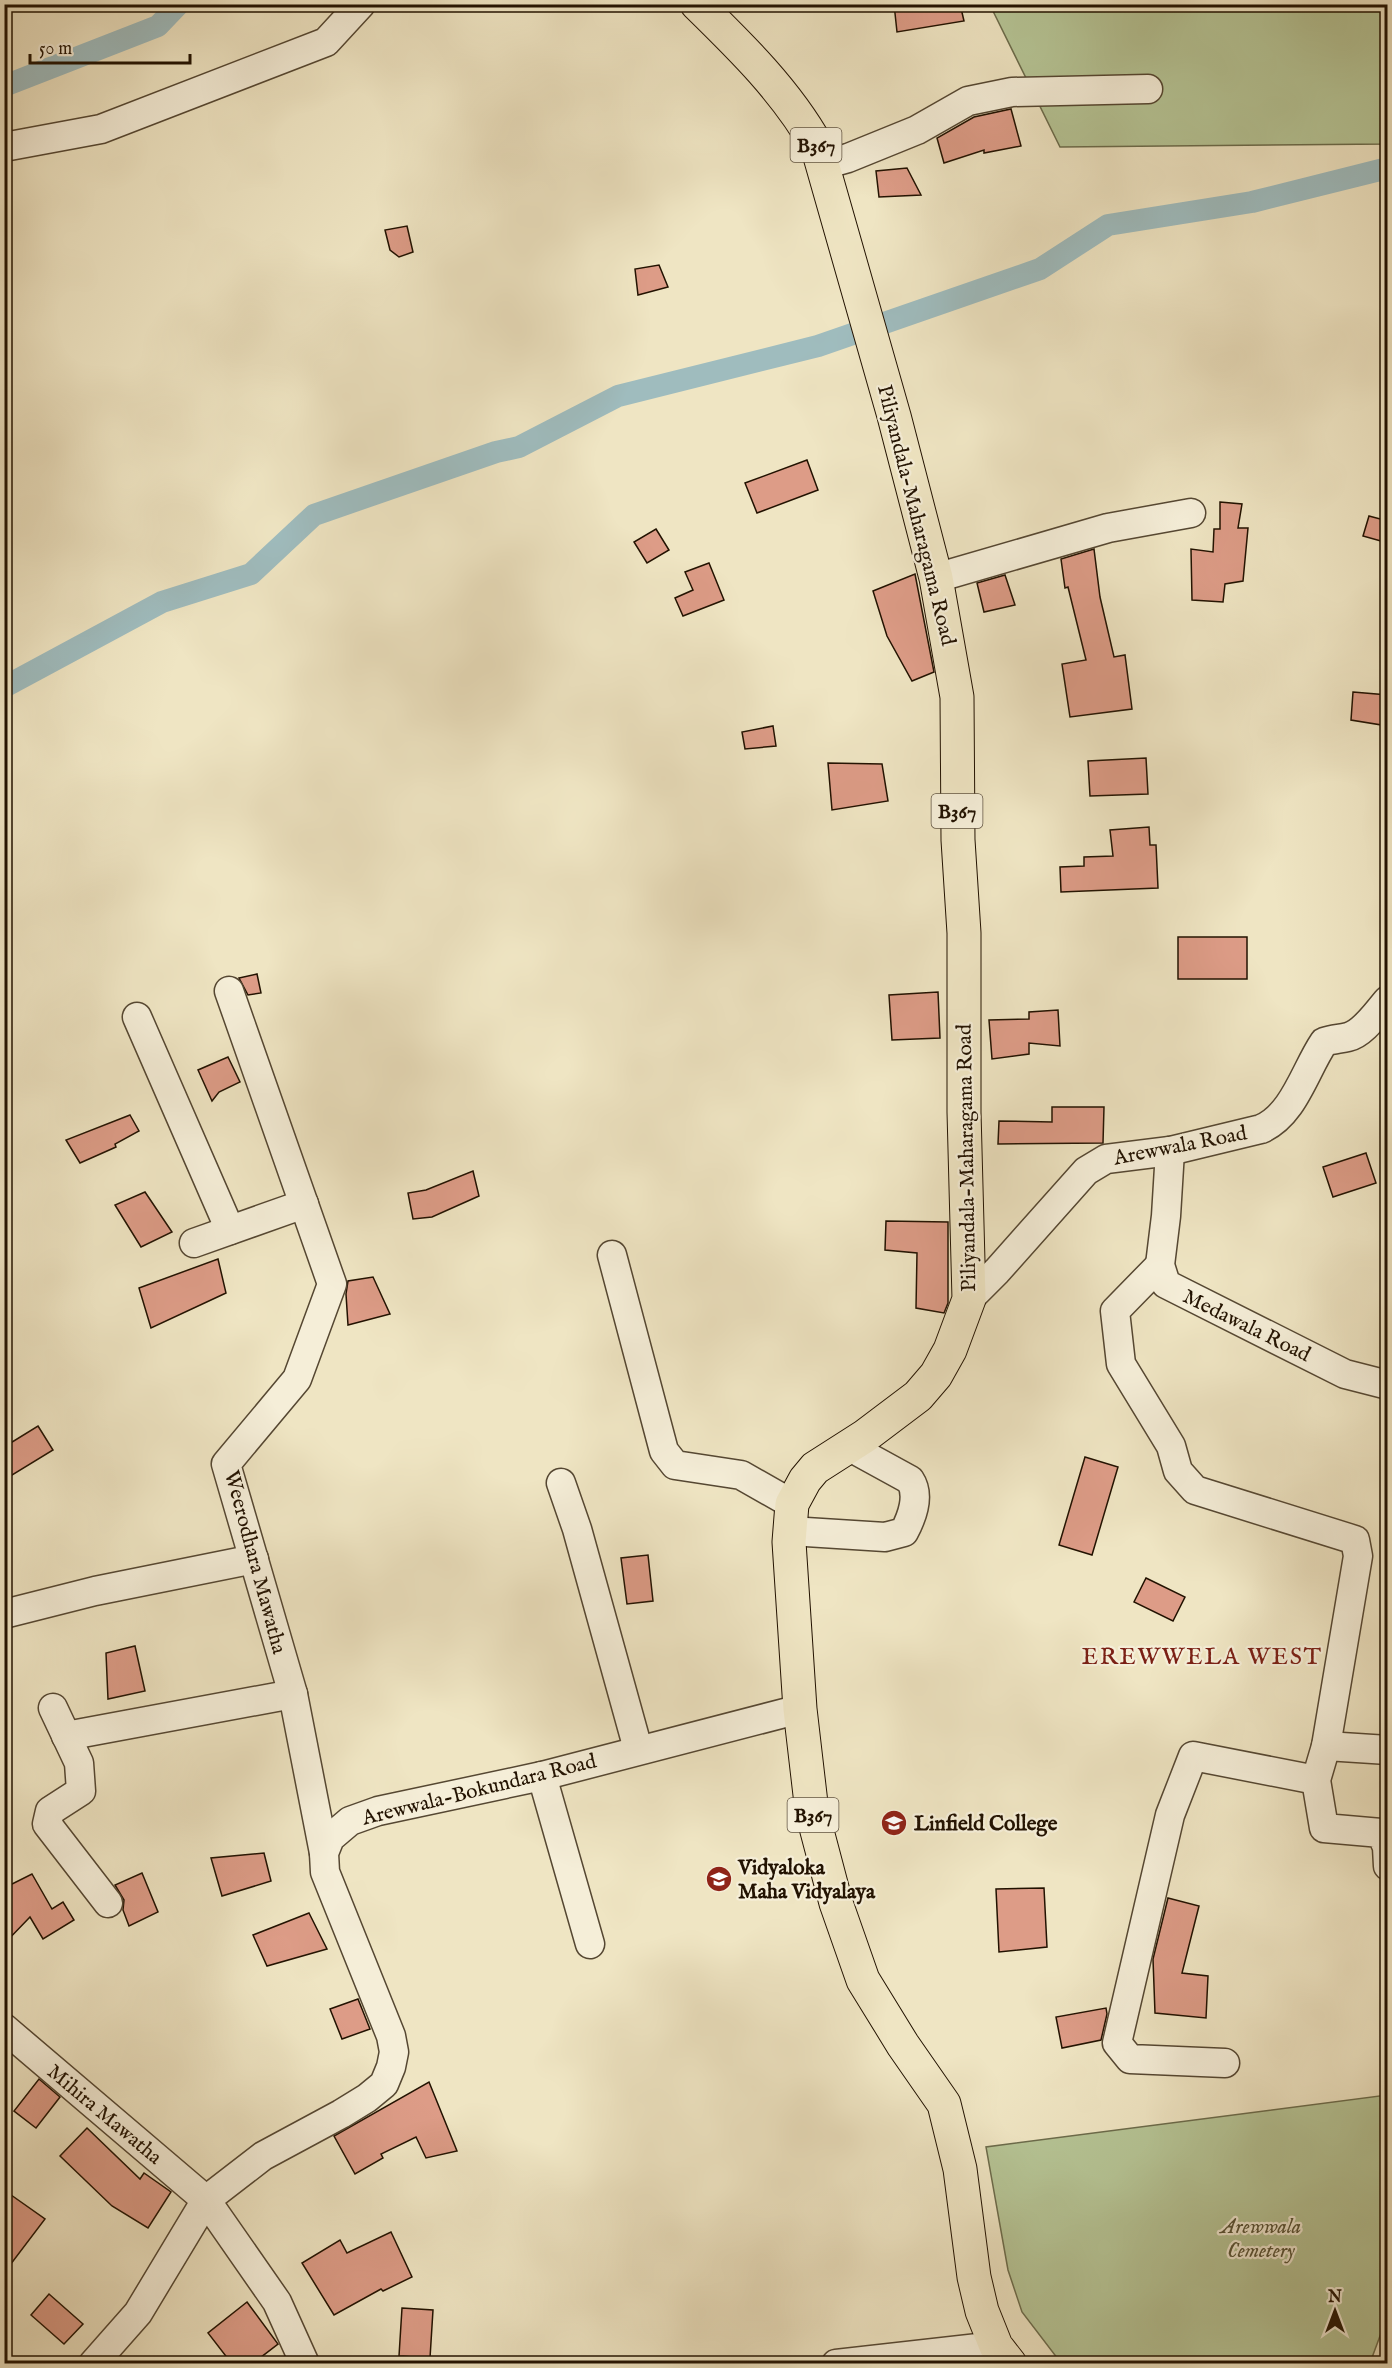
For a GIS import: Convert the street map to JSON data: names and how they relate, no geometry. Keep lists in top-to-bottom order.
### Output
{
  "streets": {
    "main road": ["B367", "Piliyandala-Maharagama Road"],
    "street": [
      "Arewwala Road",
      "Medawala Road",
      "Weerodhara Mawatha",
      "Arewwala-Bokundara Road",
      "Mihira Mawatha"
    ]
  },
  "crossings": [
    ["B367", "Piliyandala-Maharagama Road"],
    ["B367", "Arewwala-Bokundara Road"],
    ["Piliyandala-Maharagama Road", "Arewwala Road"],
    ["Weerodhara Mawatha", "Arewwala-Bokundara Road"]
  ],
  "districts": ["EREWWELA WEST"],
  "parks": ["Arewwala Cemetery"],
  "places": {
    "school or university": ["Linfield College", "Vidyaloka Maha Vidyalaya"]
  },
  "scale_bar": "50 m",
  "north": "top"
}
